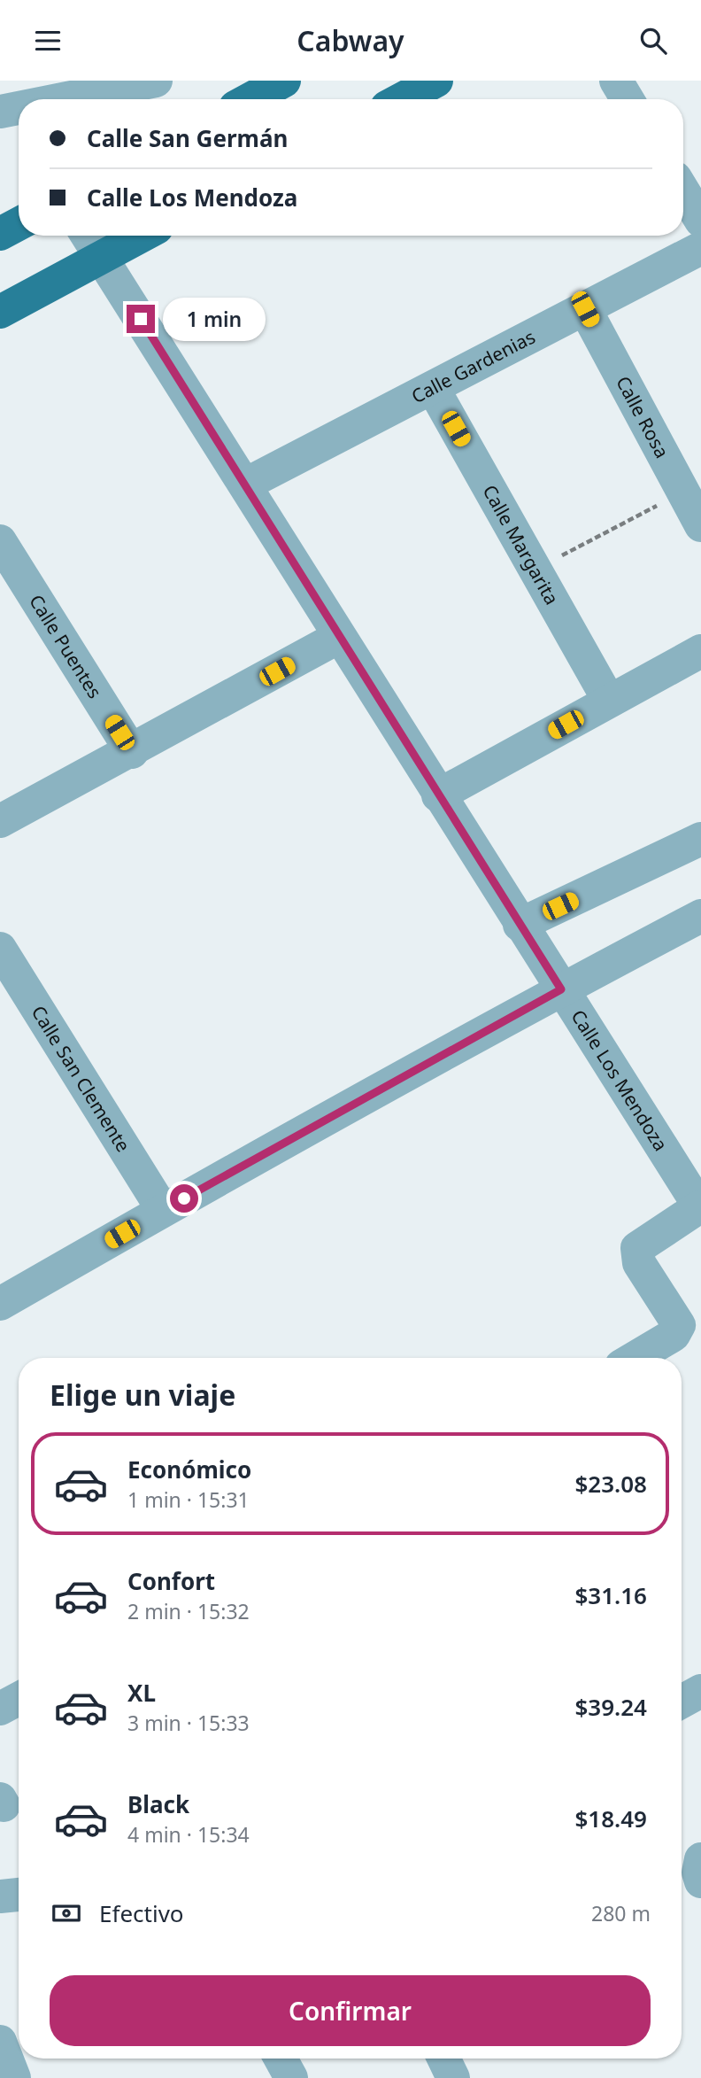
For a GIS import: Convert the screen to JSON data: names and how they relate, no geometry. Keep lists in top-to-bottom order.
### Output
{
  "streets": {
    "street": [
      "Calle Gardenias",
      "Calle Rosa",
      "Calle Margarita",
      "Calle Puentes",
      "Calle San Clemente",
      "Calle Los Mendoza"
    ]
  },
  "crossings": [
    ["Calle Gardenias", "Calle Rosa"],
    ["Calle Gardenias", "Calle Margarita"],
    ["Calle Gardenias", "Calle Los Mendoza"]
  ],
  "page": {
    "header": "Cabway",
    "banner": ["Calle San Germán", "Calle Los Mendoza"],
    "bubble": "1 min",
    "heading": "Elige un viaje",
    "list": [
      {
        "name": "Económico",
        "note": "1 min · 15:31",
        "value": "$23.08"
      },
      {
        "name": "Confort",
        "note": "2 min · 15:32",
        "value": "$31.16"
      },
      {
        "name": "XL",
        "note": "3 min · 15:33",
        "value": "$39.24"
      },
      {
        "name": "Black",
        "note": "4 min · 15:34",
        "value": "$18.49"
      }
    ],
    "pay": ["Efectivo", "280 m"],
    "buttons": "Confirmar"
  }
}
